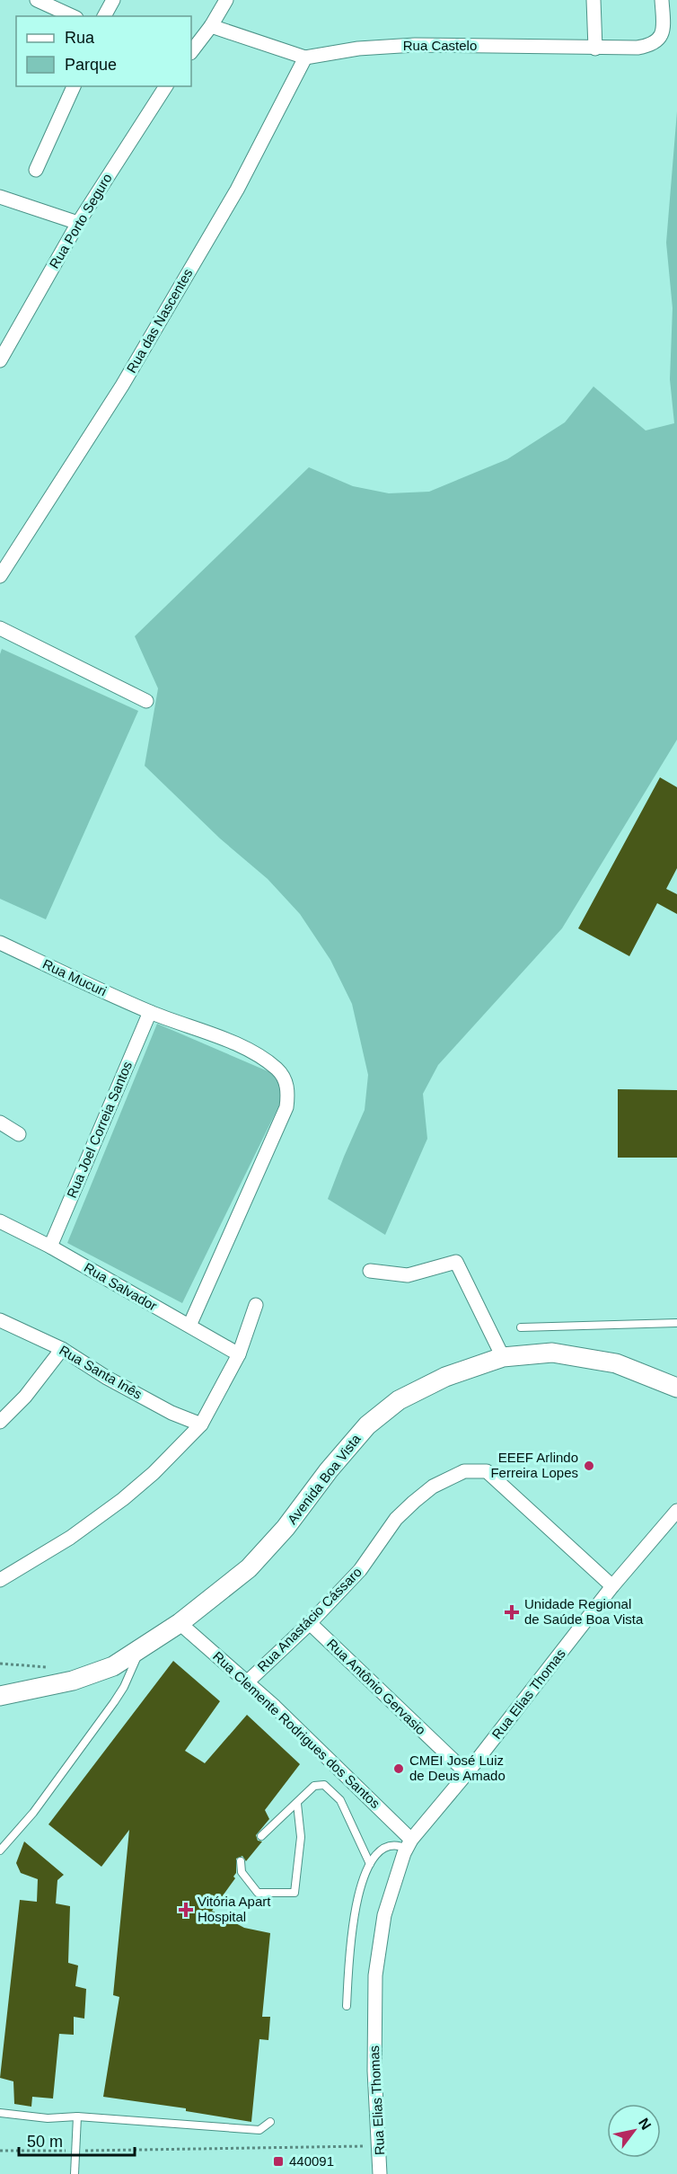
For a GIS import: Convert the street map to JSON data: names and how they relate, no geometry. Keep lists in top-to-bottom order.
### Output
{
  "streets": {
    "street": [
      "Rua Castelo",
      "Rua Porto Seguro",
      "Rua das Nascentes",
      "Rua Mucuri",
      "Rua Joel Correia Santos",
      "Rua Salvador",
      "Rua Santa Inês",
      "Avenida Boa Vista",
      "Rua Anastácio Cássaro",
      "Rua Antônio Gervasio",
      "Rua Elias Thomas",
      "Rua Clemente Rodrigues dos Santos"
    ]
  },
  "crossings": [
    ["Rua Castelo", "Rua das Nascentes"],
    ["Rua Mucuri", "Rua Joel Correia Santos"],
    ["Rua Mucuri", "Rua Salvador"],
    ["Rua Joel Correia Santos", "Rua Salvador"],
    ["Avenida Boa Vista", "Rua Clemente Rodrigues dos Santos"],
    ["Rua Anastácio Cássaro", "Rua Antônio Gervasio"],
    ["Rua Anastácio Cássaro", "Rua Elias Thomas"],
    ["Rua Anastácio Cássaro", "Rua Clemente Rodrigues dos Santos"],
    ["Rua Antônio Gervasio", "Rua Elias Thomas"],
    ["Rua Elias Thomas", "Rua Clemente Rodrigues dos Santos"]
  ],
  "places": {
    "other": ["EEEF Arlindo Ferreira Lopes", "CMEI José Luiz de Deus Amado"],
    "health": ["Unidade Regional de Saúde Boa Vista", "Vitória Apart Hospital"],
    "transit": ["440091"]
  },
  "legend": ["Rua", "Parque"],
  "scale_bar": "50 m",
  "north": "top right"
}
